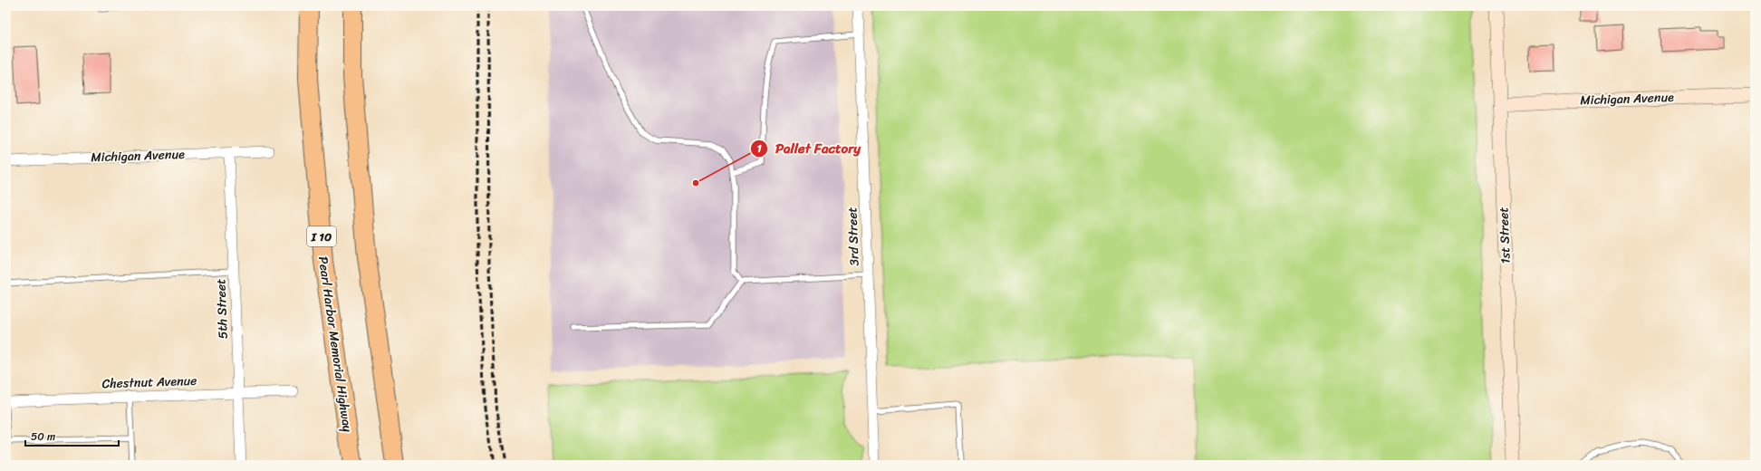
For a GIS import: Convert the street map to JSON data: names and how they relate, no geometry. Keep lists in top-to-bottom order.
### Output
{
  "streets": {
    "highway": ["I 10", "Pearl Harbor Memorial Highway"],
    "street": [
      "Michigan Avenue",
      "1st Street",
      "3rd Street",
      "5th Street",
      "Chestnut Avenue"
    ]
  },
  "crossings": [
    ["Michigan Avenue", "1st Street"],
    ["Michigan Avenue", "5th Street"],
    ["5th Street", "Chestnut Avenue"]
  ],
  "places": ["Pallet Factory"],
  "scale_bar": "50 m"
}
